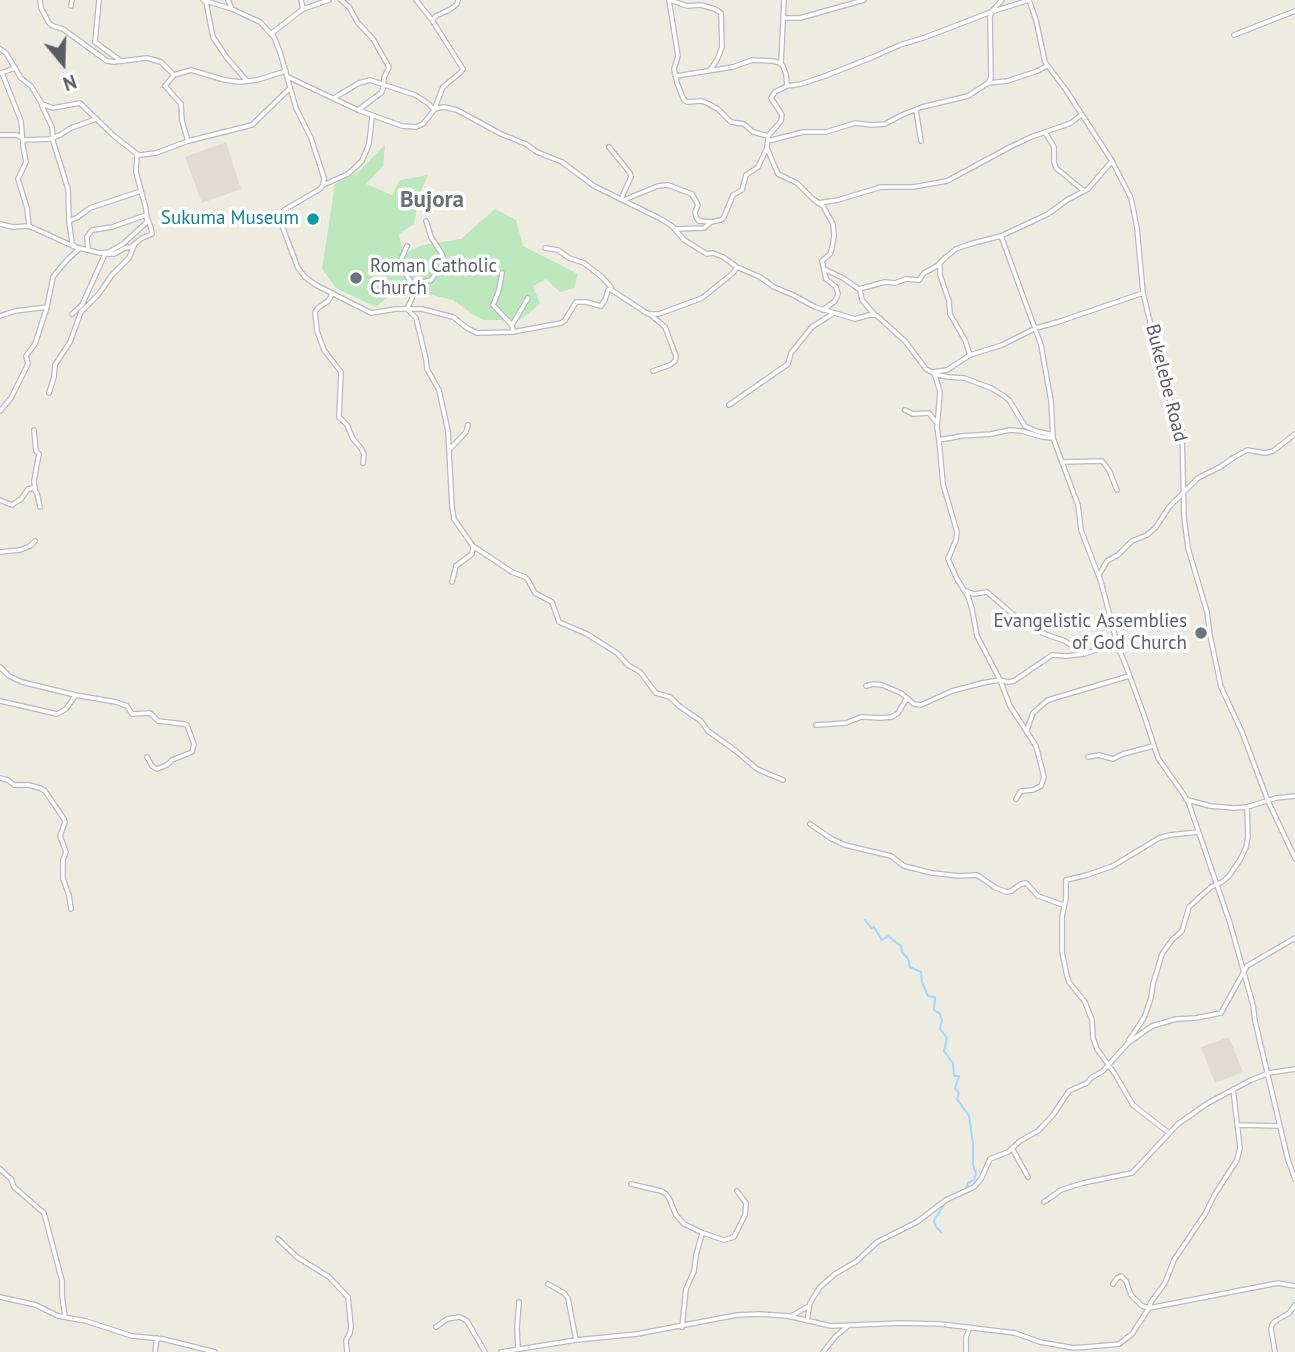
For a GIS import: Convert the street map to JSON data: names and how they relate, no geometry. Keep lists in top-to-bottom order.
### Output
{
  "streets": {
    "street": ["Bukelebe Road"]
  },
  "districts": ["Bujora"],
  "places": ["Sukuma Museum", "Roman Catholic Church", "Evangelistic Assemblies of God Church"],
  "north": "bottom"
}
